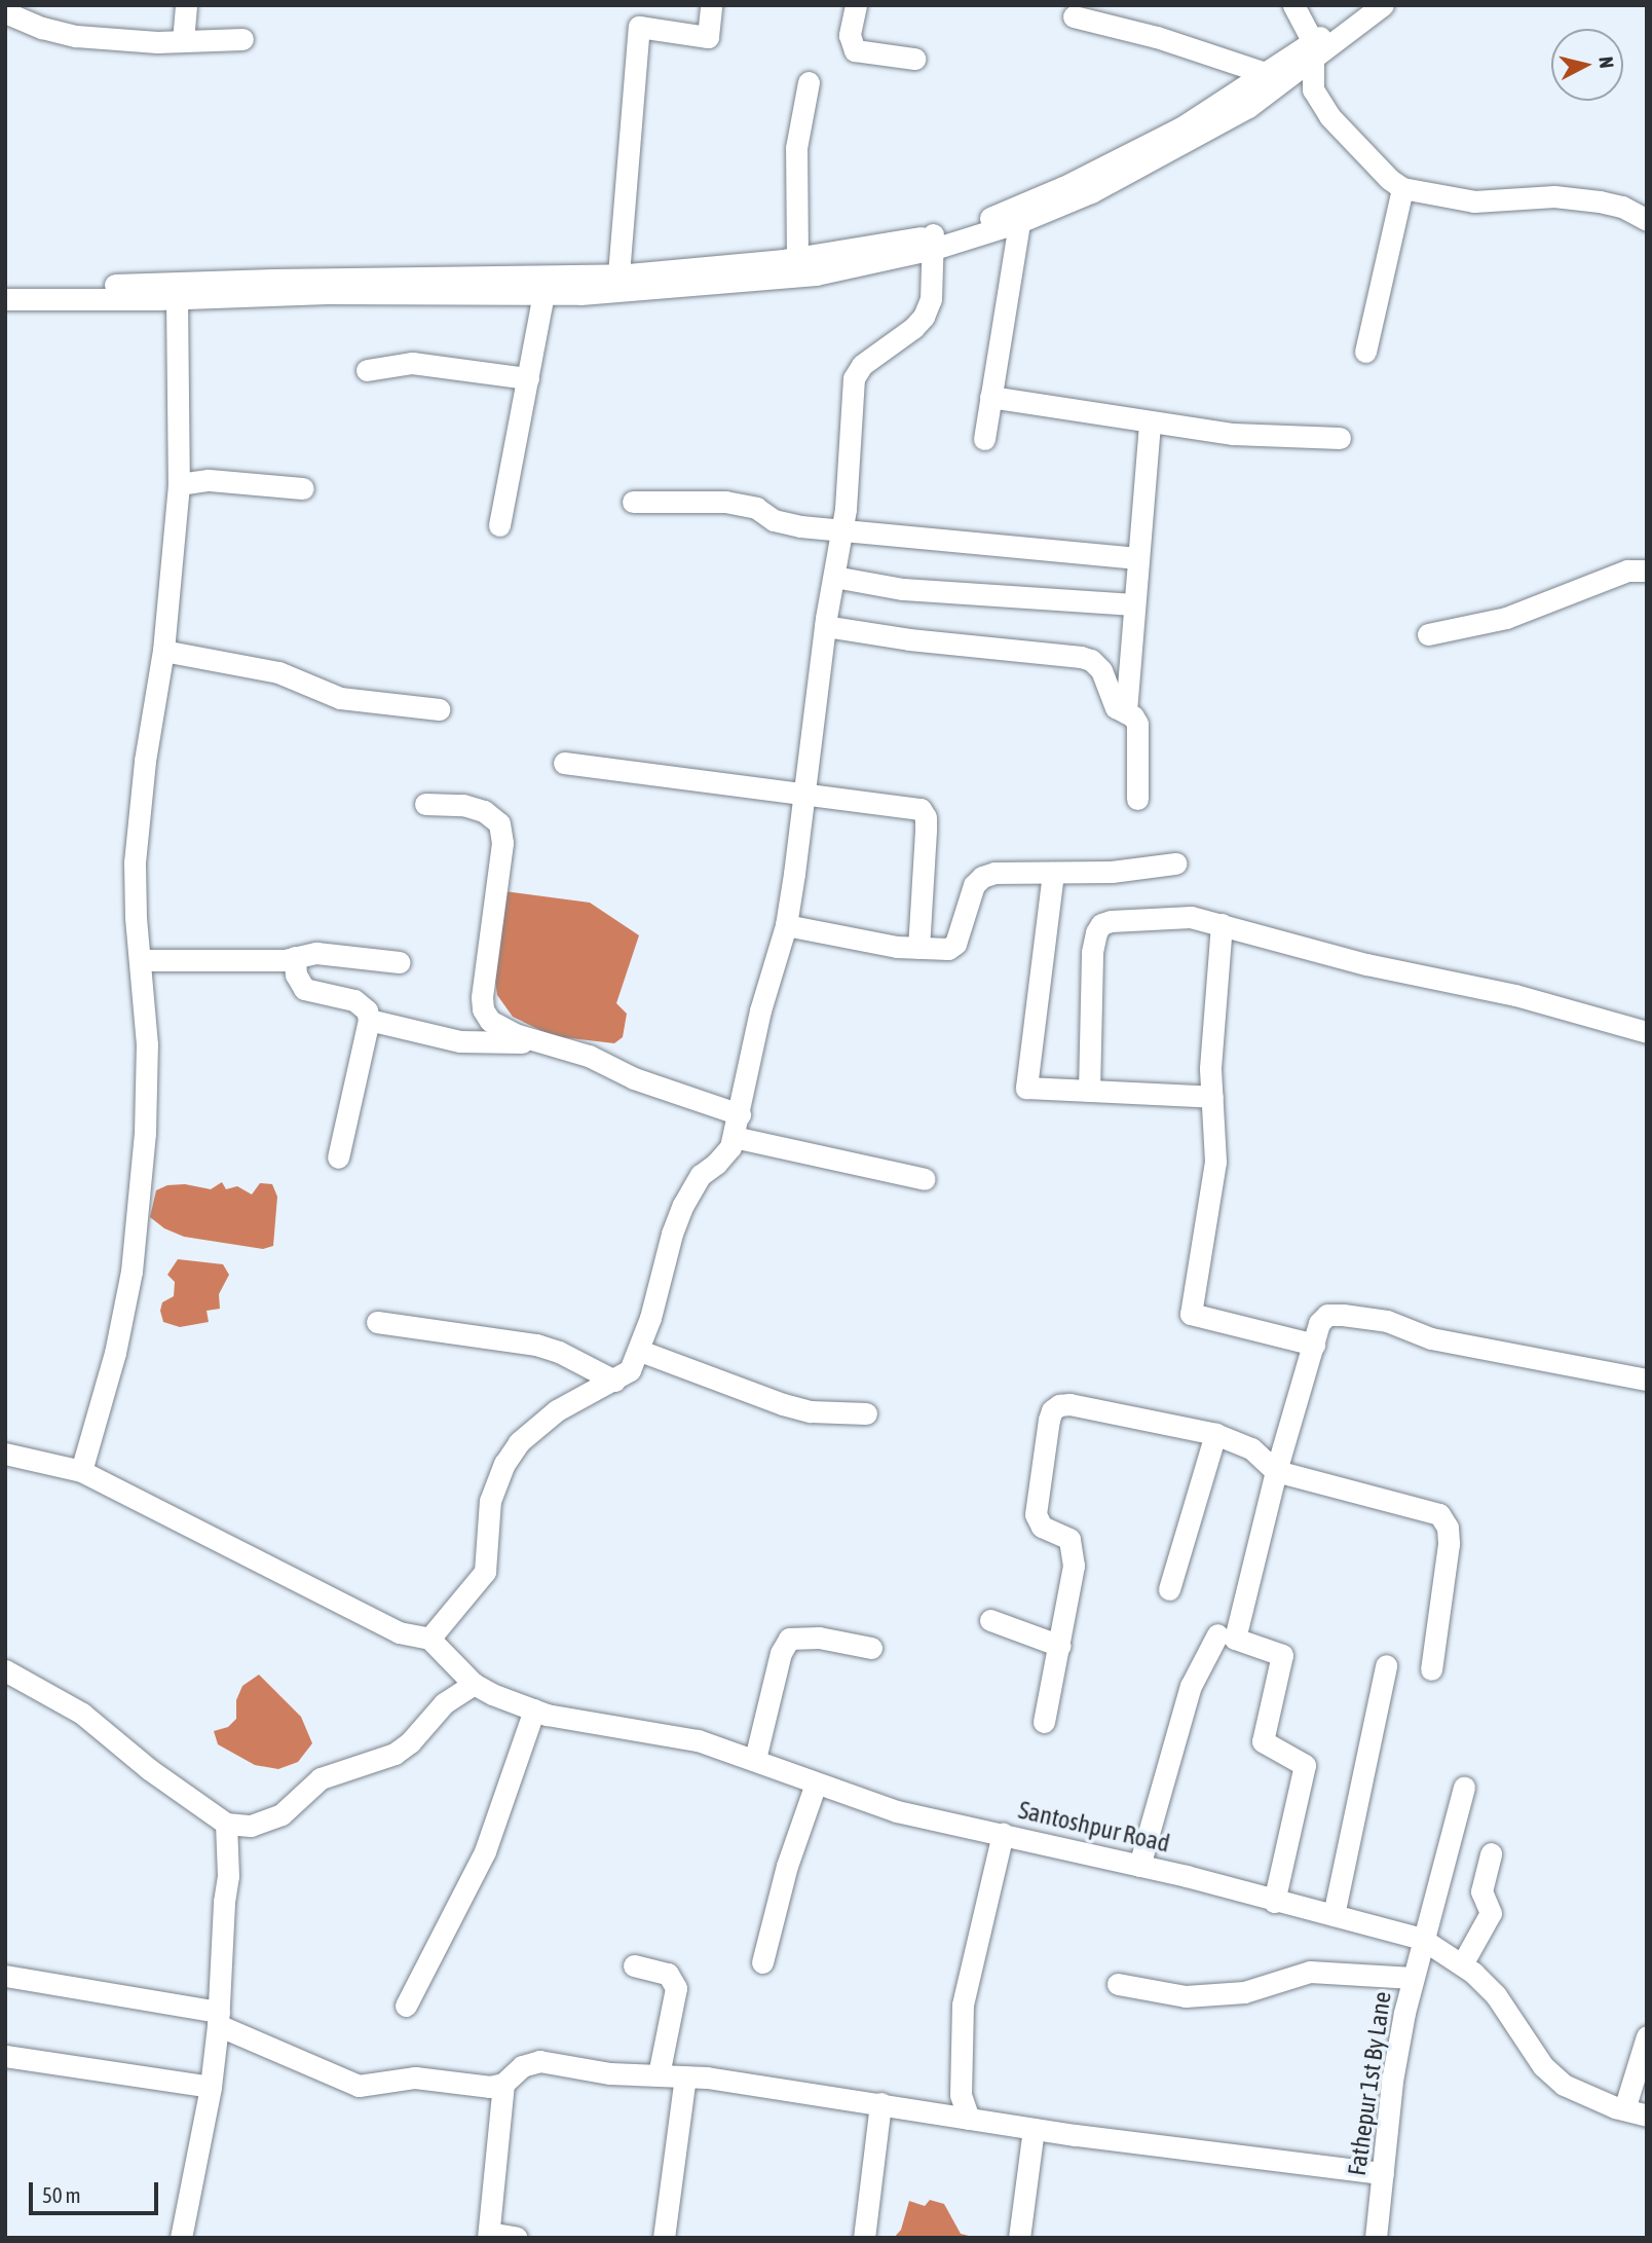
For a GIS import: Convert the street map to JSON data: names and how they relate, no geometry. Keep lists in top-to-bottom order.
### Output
{
  "streets": {
    "street": ["Santoshpur Road", "Fathepur 1st By Lane"]
  },
  "crossings": [
    ["Santoshpur Road", "Fathepur 1st By Lane"]
  ],
  "scale_bar": "50 m",
  "north": "right"
}
